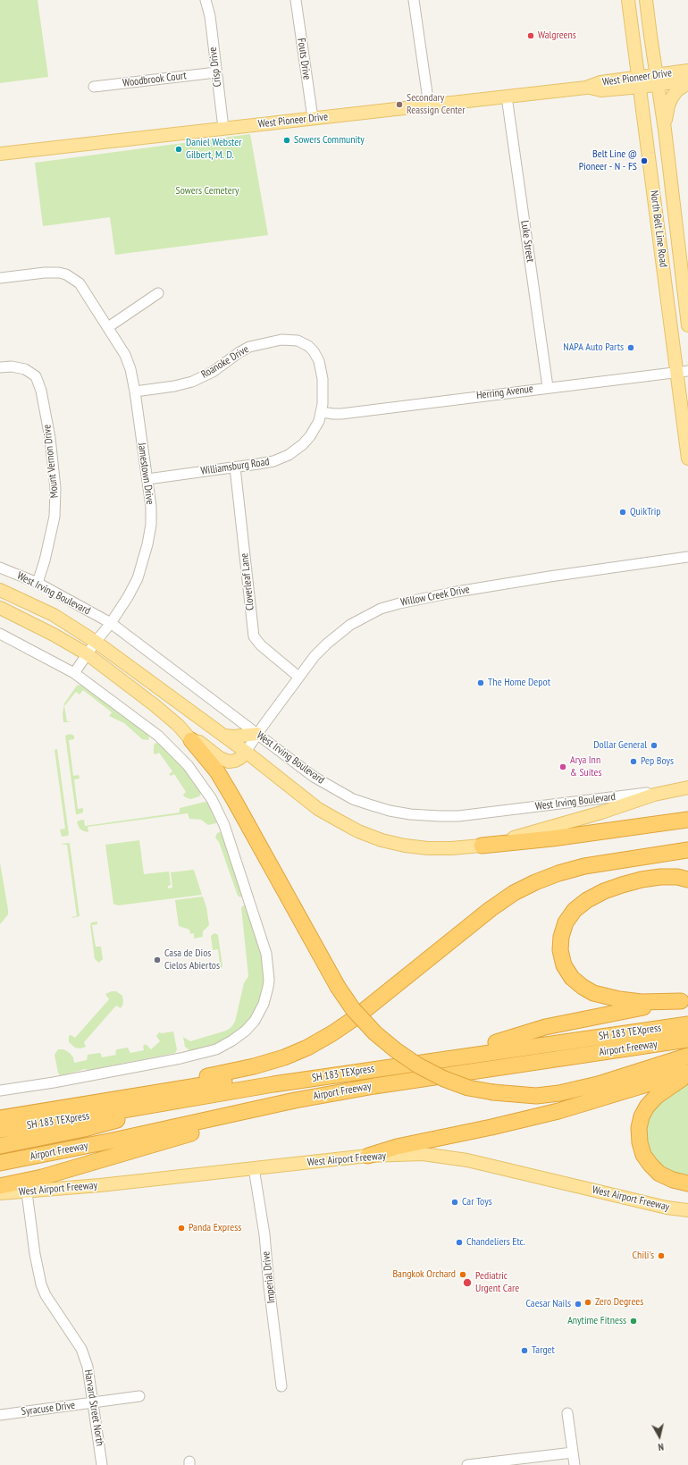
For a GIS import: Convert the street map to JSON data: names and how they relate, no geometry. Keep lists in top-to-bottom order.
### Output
{
  "streets": {
    "highway": ["SH 183 TEXpress", "Airport Freeway"],
    "main road": [
      "West Pioneer Drive",
      "North Belt Line Road",
      "West Irving Boulevard",
      "West Airport Freeway"
    ],
    "street": [
      "Fouts Drive",
      "Crisp Drive",
      "Woodbrook Court",
      "Luke Street",
      "Roanoke Drive",
      "Herring Avenue",
      "Mount Vernon Drive",
      "Williamsburg Road",
      "Jamestown Drive",
      "Cloverleaf Lane",
      "Willow Creek Drive",
      "Imperial Drive",
      "Harvard Street North",
      "Syracuse Drive"
    ]
  },
  "crossings": [
    ["Fouts Drive", "West Pioneer Drive"],
    ["Crisp Drive", "West Pioneer Drive"],
    ["Crisp Drive", "Woodbrook Court"],
    ["West Pioneer Drive", "North Belt Line Road"],
    ["West Pioneer Drive", "Luke Street"],
    ["North Belt Line Road", "Herring Avenue"],
    ["Luke Street", "Herring Avenue"],
    ["Roanoke Drive", "Herring Avenue"],
    ["Roanoke Drive", "Williamsburg Road"],
    ["Roanoke Drive", "Jamestown Drive"],
    ["Herring Avenue", "Williamsburg Road"],
    ["Mount Vernon Drive", "West Irving Boulevard"],
    ["Williamsburg Road", "Jamestown Drive"],
    ["Williamsburg Road", "Cloverleaf Lane"],
    ["Jamestown Drive", "West Irving Boulevard"],
    ["Cloverleaf Lane", "Willow Creek Drive"],
    ["West Irving Boulevard", "Willow Creek Drive"],
    ["West Airport Freeway", "Imperial Drive"],
    ["West Airport Freeway", "Harvard Street North"],
    ["Harvard Street North", "Syracuse Drive"]
  ],
  "parks": ["Sowers Cemetery"],
  "places": [
    "Walgreens",
    "Secondary Reassign Center",
    "Sowers Community",
    "Daniel Webster Gilbert, M. D.",
    "Belt Line @ Pioneer - N - FS",
    "NAPA Auto Parts",
    "QuikTrip",
    "The Home Depot",
    "Dollar General",
    "Pep Boys",
    "Arya Inn & Suites",
    "Casa de Dios Cielos Abiertos",
    "Car Toys",
    "Panda Express",
    "Chandeliers Etc.",
    "Chili's",
    "Bangkok Orchard",
    "Pediatric Urgent Care",
    "Zero Degrees",
    "Caesar Nails",
    "Anytime Fitness",
    "Target"
  ],
  "north": "bottom"
}
